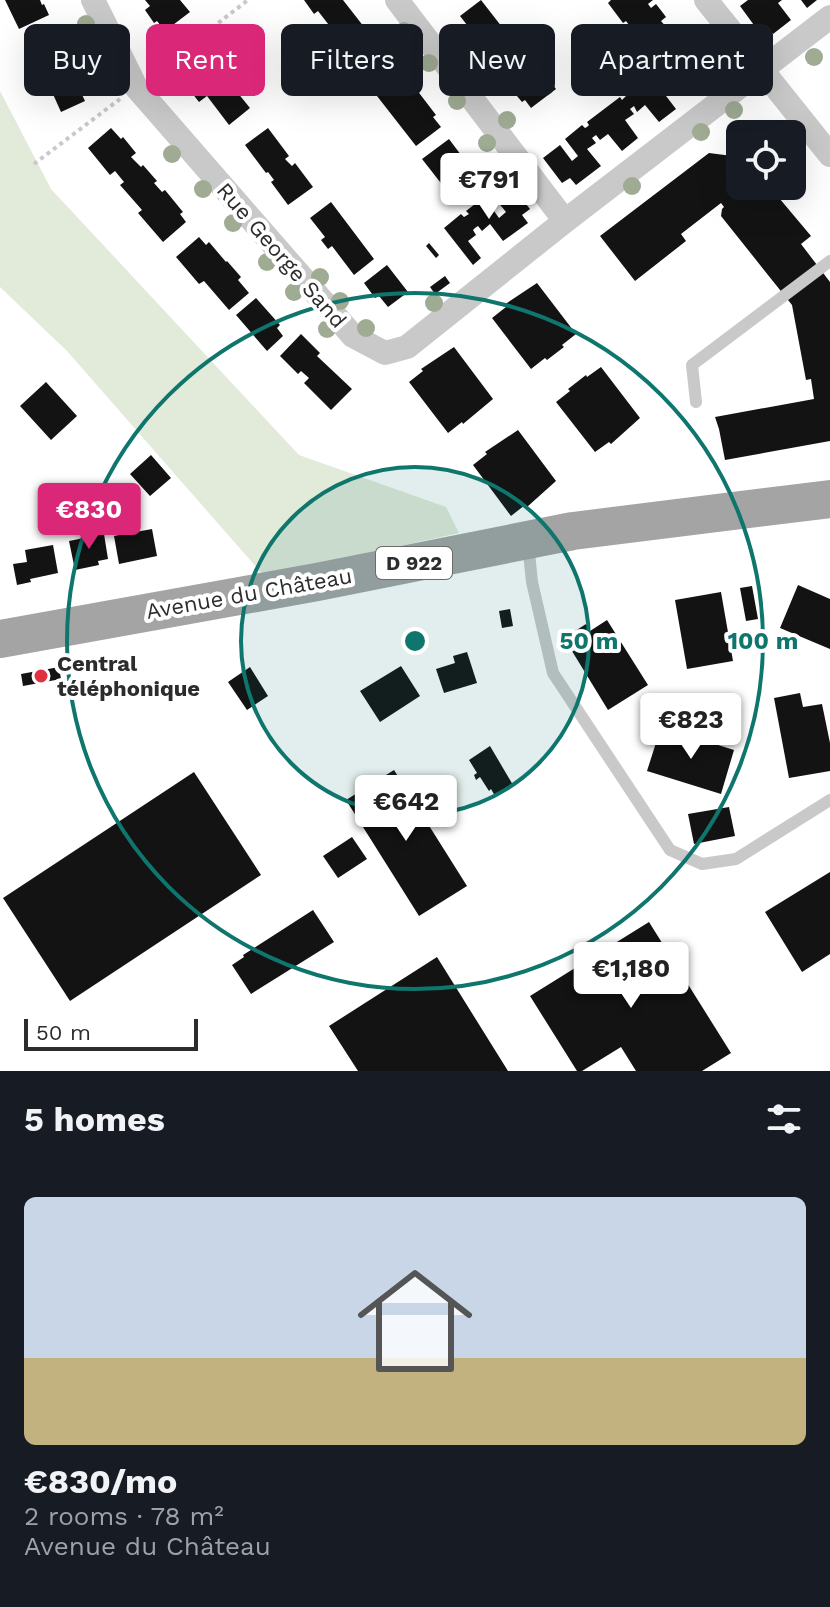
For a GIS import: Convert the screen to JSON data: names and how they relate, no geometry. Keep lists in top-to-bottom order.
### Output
{
  "streets": {
    "main road": ["D 922", "Avenue du Château"],
    "street": ["Rue George Sand"]
  },
  "places": ["Central téléphonique"],
  "scale_bar": "50 m",
  "page": {
    "chip": [
      "Buy",
      "Rent",
      "Filters",
      "New",
      "Apartment"
    ],
    "price": [
      "€791",
      "€830",
      "€823",
      "€642",
      "€1,180"
    ],
    "scale": "50 m",
    "heading": "5 homes",
    "list": [
      {
        "name": "€830/mo",
        "note": "2 rooms · 78 m² · Avenue du Château"
      }
    ]
  },
  "rings": ["50 m", "100 m"]
}
